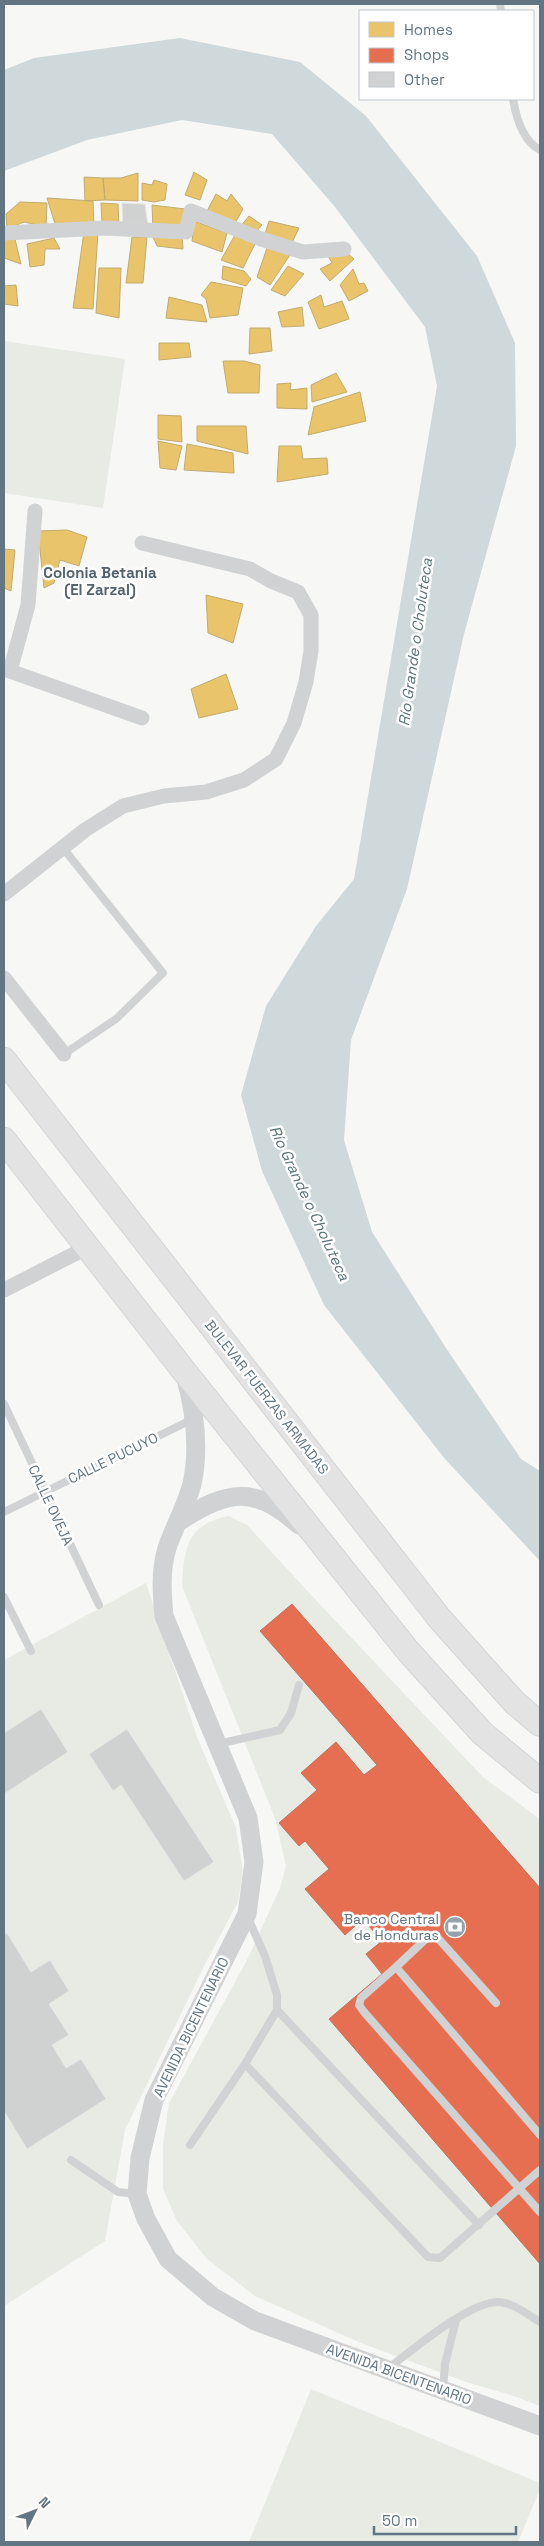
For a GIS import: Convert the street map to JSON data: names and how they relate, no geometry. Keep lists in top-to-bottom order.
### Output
{
  "streets": {
    "highway": ["BULEVAR FUERZAS ARMADAS"],
    "street": ["AVENIDA BICENTENARIO"],
    "lane": ["CALLE PUCUYO", "CALLE OVEJA"]
  },
  "crossings": [
    ["CALLE PUCUYO", "CALLE OVEJA"],
    ["CALLE PUCUYO", "AVENIDA BICENTENARIO"]
  ],
  "districts": ["Colonia Betania (El Zarzal)"],
  "water": ["Río Grande o Choluteca"],
  "places": {
    "bank": ["Banco Central de Honduras"]
  },
  "legend": ["Homes", "Shops", "Other"],
  "scale_bar": "50 m",
  "north": "top right"
}
